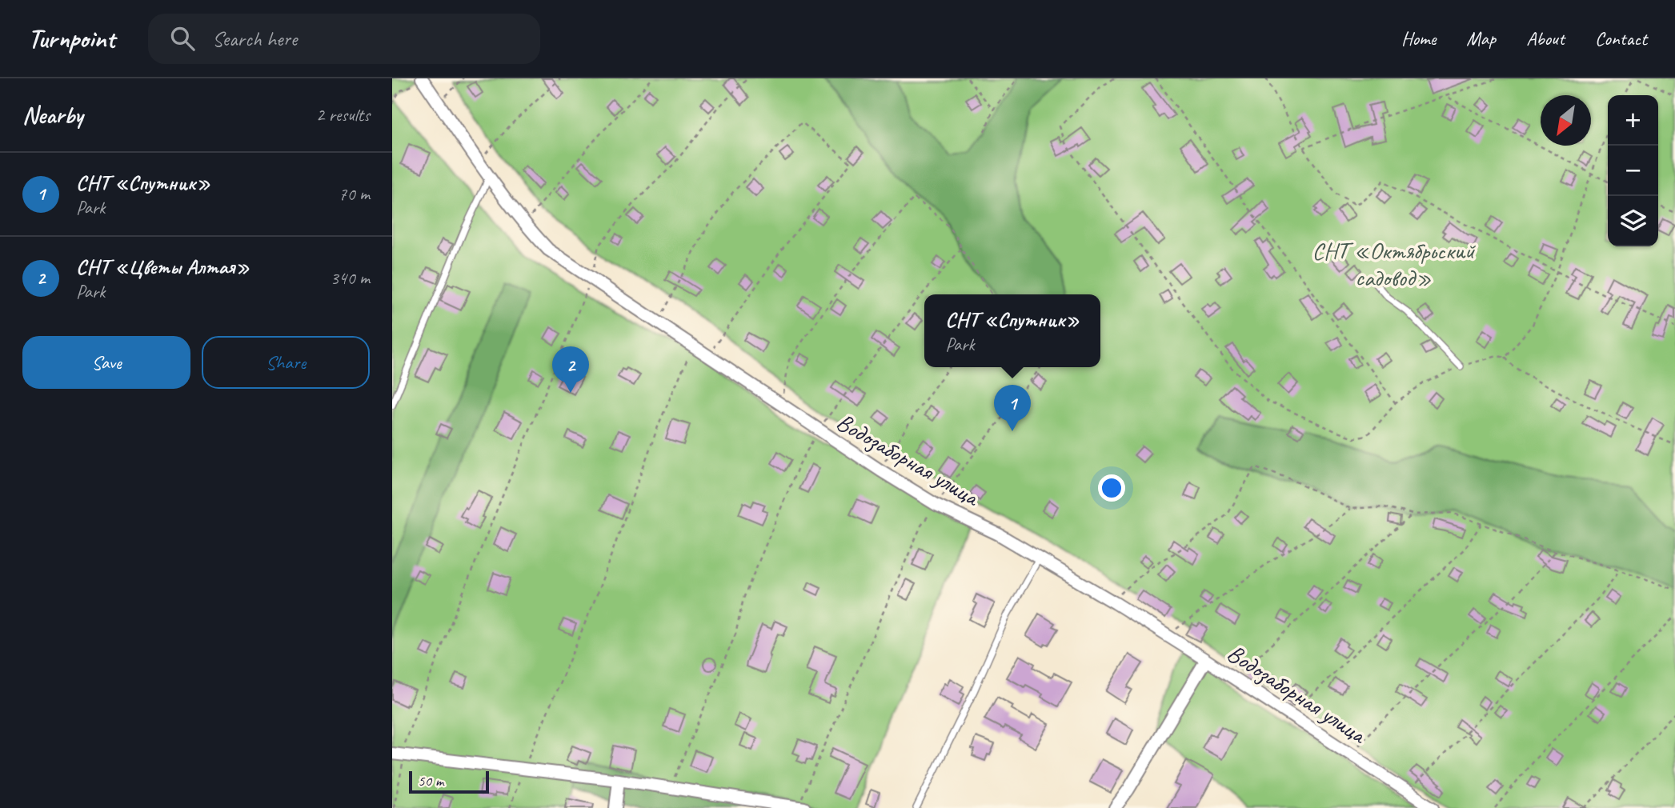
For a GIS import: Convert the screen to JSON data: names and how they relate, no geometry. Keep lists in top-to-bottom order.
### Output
{
  "streets": {
    "street": ["Водозаборная улица"]
  },
  "parks": ["СНТ «Октябрьский садовод»"],
  "scale_bar": "50 m",
  "north": "bottom left",
  "page": {
    "header": "Turnpoint",
    "search": "Search here",
    "nav": [
      "Home",
      "Map",
      "About",
      "Contact"
    ],
    "heading": ["Nearby", "2 results"],
    "map_buttons": ["+", "−"],
    "list": [
      {
        "mark": "1",
        "name": "СНТ «Спутник»",
        "note": "Park",
        "value": "70 m"
      },
      {
        "mark": "2",
        "name": "СНТ «Цветы Алтая»",
        "note": "Park",
        "value": "340 m"
      }
    ],
    "popup": ["СНТ «Спутник»", "Park"],
    "buttons": ["Save", "Share"],
    "pins": ["2", "1"],
    "scale": "50 m"
  }
}
